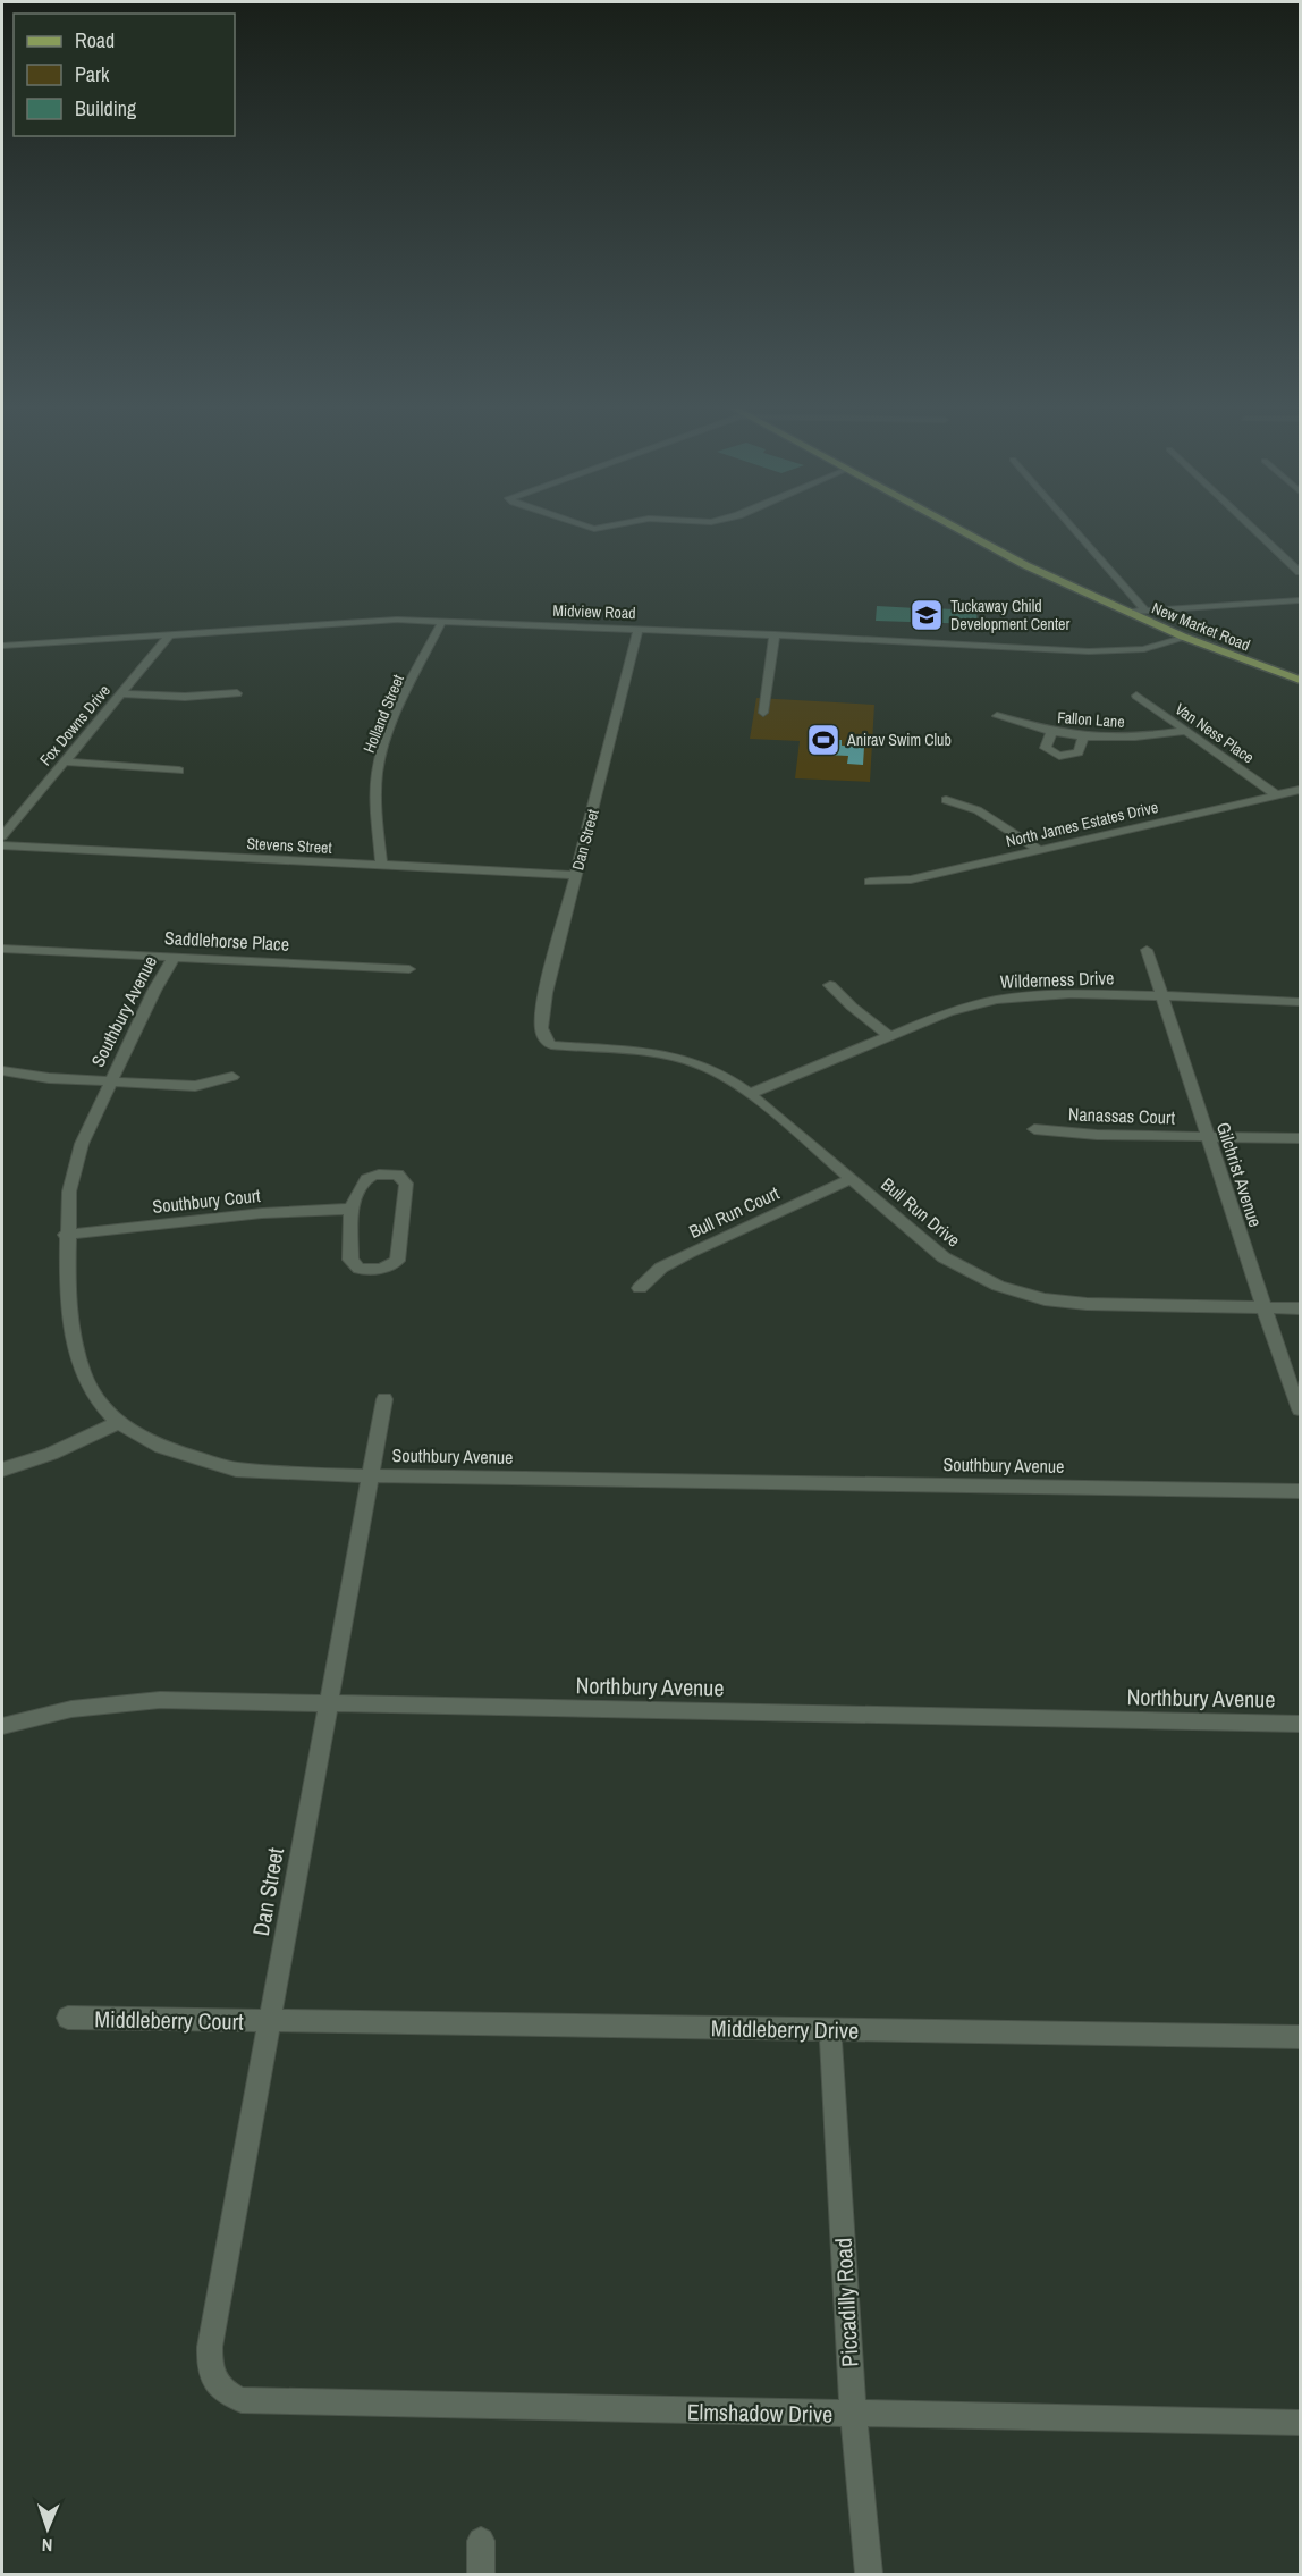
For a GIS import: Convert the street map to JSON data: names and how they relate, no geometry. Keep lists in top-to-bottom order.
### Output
{
  "streets": {
    "main road": ["New Market Road"],
    "street": [
      "Midview Road",
      "Holland Street",
      "Fallon Lane",
      "Fox Downs Drive",
      "Van Ness Place",
      "North James Estates Drive",
      "Dan Street",
      "Stevens Street",
      "Saddlehorse Place",
      "Wilderness Drive",
      "Southbury Avenue",
      "Nanassas Court",
      "Gilchrist Avenue",
      "Southbury Court",
      "Bull Run Court",
      "Bull Run Drive",
      "Northbury Avenue",
      "Middleberry Court",
      "Middleberry Drive",
      "Piccadilly Road",
      "Elmshadow Drive"
    ]
  },
  "crossings": [
    ["Midview Road", "New Market Road"],
    ["Midview Road", "Holland Street"],
    ["Midview Road", "Fox Downs Drive"],
    ["Midview Road", "Dan Street"],
    ["Holland Street", "Stevens Street"],
    ["Fallon Lane", "Van Ness Place"],
    ["Van Ness Place", "North James Estates Drive"],
    ["Dan Street", "Stevens Street"],
    ["Dan Street", "Southbury Avenue"],
    ["Dan Street", "Bull Run Drive"],
    ["Dan Street", "Northbury Avenue"],
    ["Dan Street", "Middleberry Court"],
    ["Dan Street", "Middleberry Drive"],
    ["Dan Street", "Elmshadow Drive"],
    ["Saddlehorse Place", "Southbury Avenue"],
    ["Wilderness Drive", "Gilchrist Avenue"],
    ["Wilderness Drive", "Bull Run Drive"],
    ["Southbury Avenue", "Southbury Court"],
    ["Nanassas Court", "Gilchrist Avenue"],
    ["Gilchrist Avenue", "Bull Run Drive"],
    ["Bull Run Court", "Bull Run Drive"],
    ["Middleberry Court", "Middleberry Drive"],
    ["Middleberry Drive", "Piccadilly Road"],
    ["Piccadilly Road", "Elmshadow Drive"]
  ],
  "places": {
    "school or university": ["Tuckaway Child Development Center"],
    "sports": ["Anirav Swim Club"]
  },
  "legend": ["Road", "Park", "Building"],
  "north": "bottom"
}
